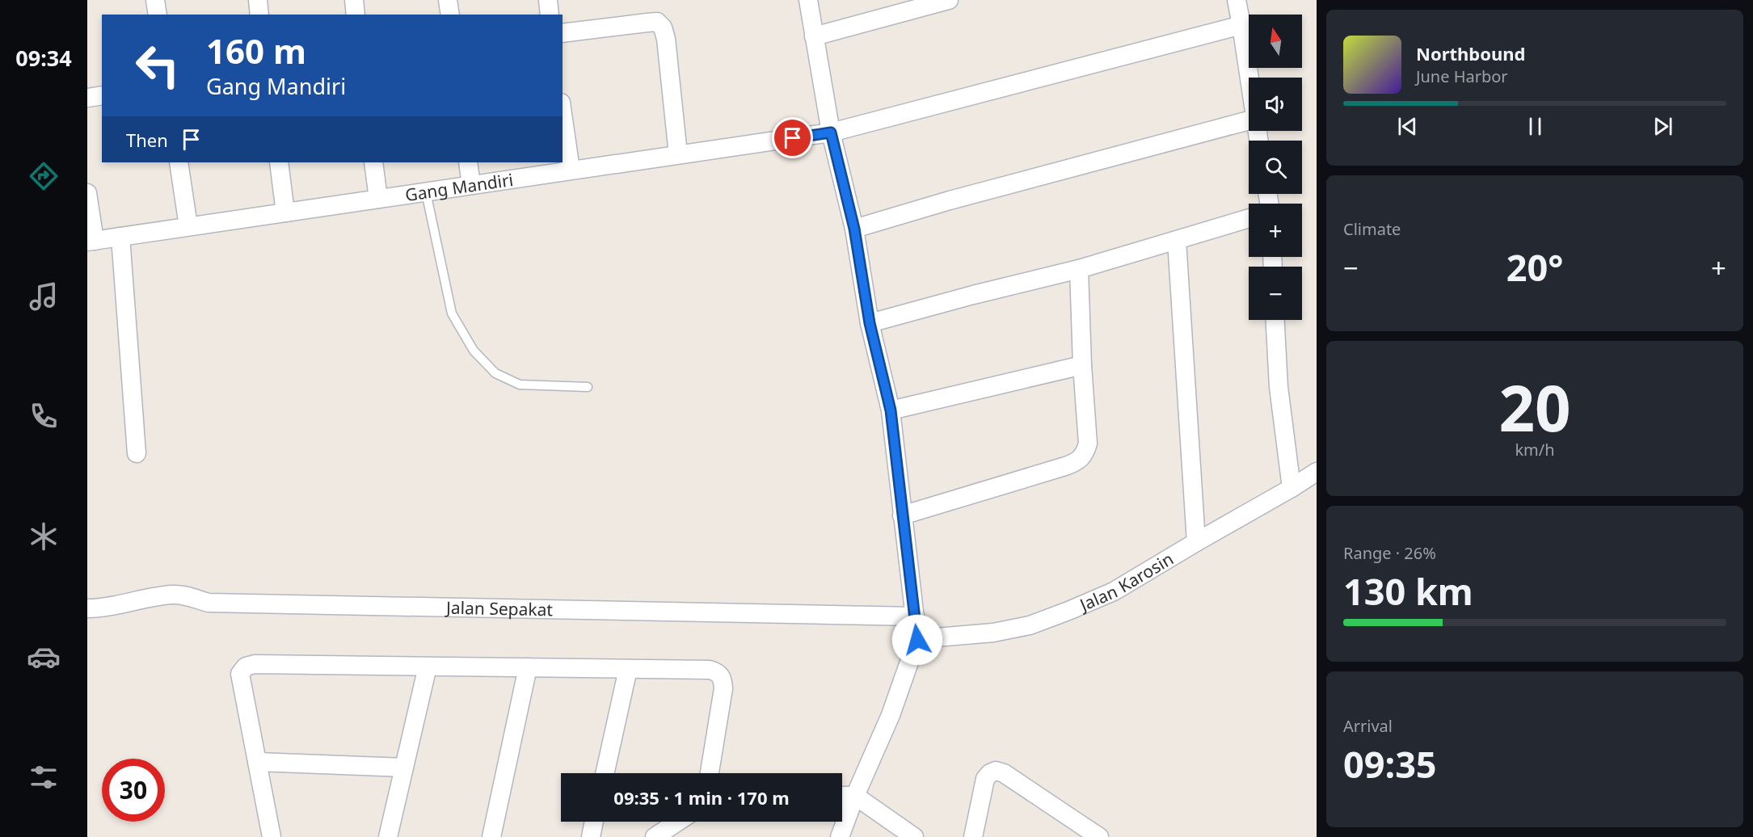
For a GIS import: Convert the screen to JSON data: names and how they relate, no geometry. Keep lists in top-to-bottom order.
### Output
{
  "streets": {
    "street": ["Gang Mandiri", "Jalan Karosin", "Jalan Sepakat"]
  },
  "north": "top",
  "page": {
    "tabs": "09:34",
    "map_buttons": ["+", "−"],
    "turn": ["160 m", "Gang Mandiri"],
    "song": ["Northbound", "June Harbor"],
    "then": "Then",
    "tile": [
      "Climate",
      ["20", "km/h"],
      ["Range · 26%", "130 km"],
      ["Arrival", "09:35"]
    ],
    "heat": ["−", "20°", "+"],
    "limit": "30",
    "trip": "09:35 · 1 min · 170 m"
  }
}
